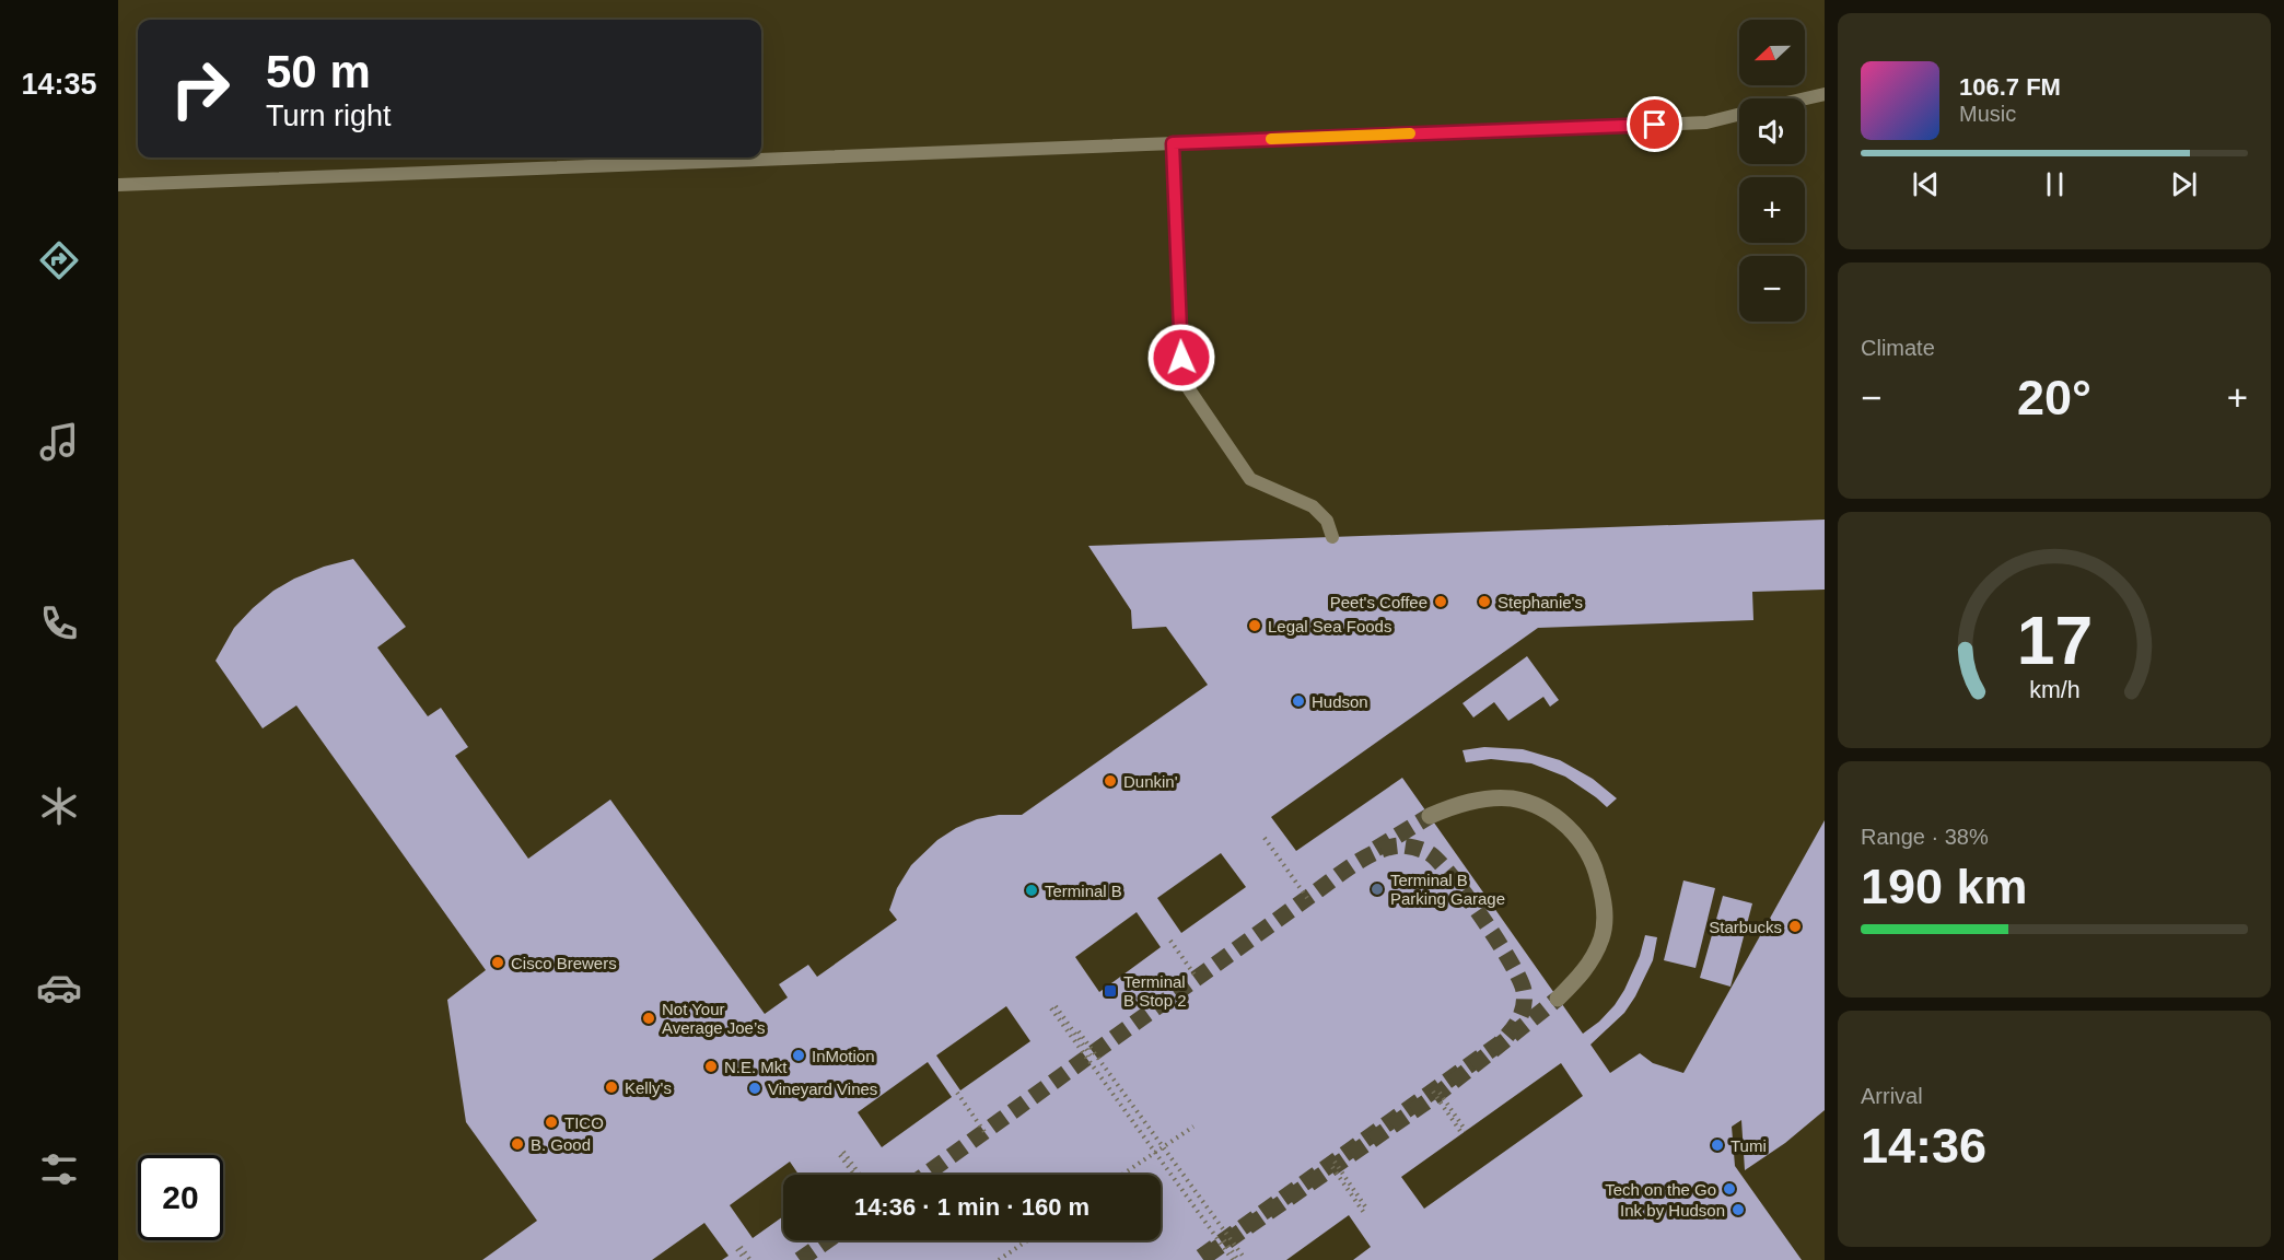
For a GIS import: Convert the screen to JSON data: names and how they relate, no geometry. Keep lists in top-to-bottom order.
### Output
{
  "places": {
    "other": [
      "Peet's Coffee",
      "Stephanie's",
      "Legal Sea Foods",
      "Hudson",
      "Dunkin'",
      "Terminal B Parking Garage",
      "Terminal B",
      "Starbucks",
      "Cisco Brewers",
      "Not Your Average Joe’s",
      "InMotion",
      "N.E. Mkt",
      "Kelly's",
      "Vineyard Vines",
      "TICO",
      "B. Good",
      "Tumi",
      "Tech on the Go",
      "Ink by Hudson"
    ],
    "transit": ["Terminal B Stop 2"]
  },
  "north": "left",
  "page": {
    "tabs": "14:35",
    "map_buttons": ["+", "−"],
    "turn": ["50 m", "Turn right"],
    "song": ["106.7 FM", "Music"],
    "tile": [
      "Climate",
      ["Range · 38%", "190 km"],
      ["Arrival", "14:36"]
    ],
    "heat": ["−", "20°", "+"],
    "limit": "20",
    "trip": "14:36 · 1 min · 160 m",
    "gauge": ["17", "km/h"]
  }
}
